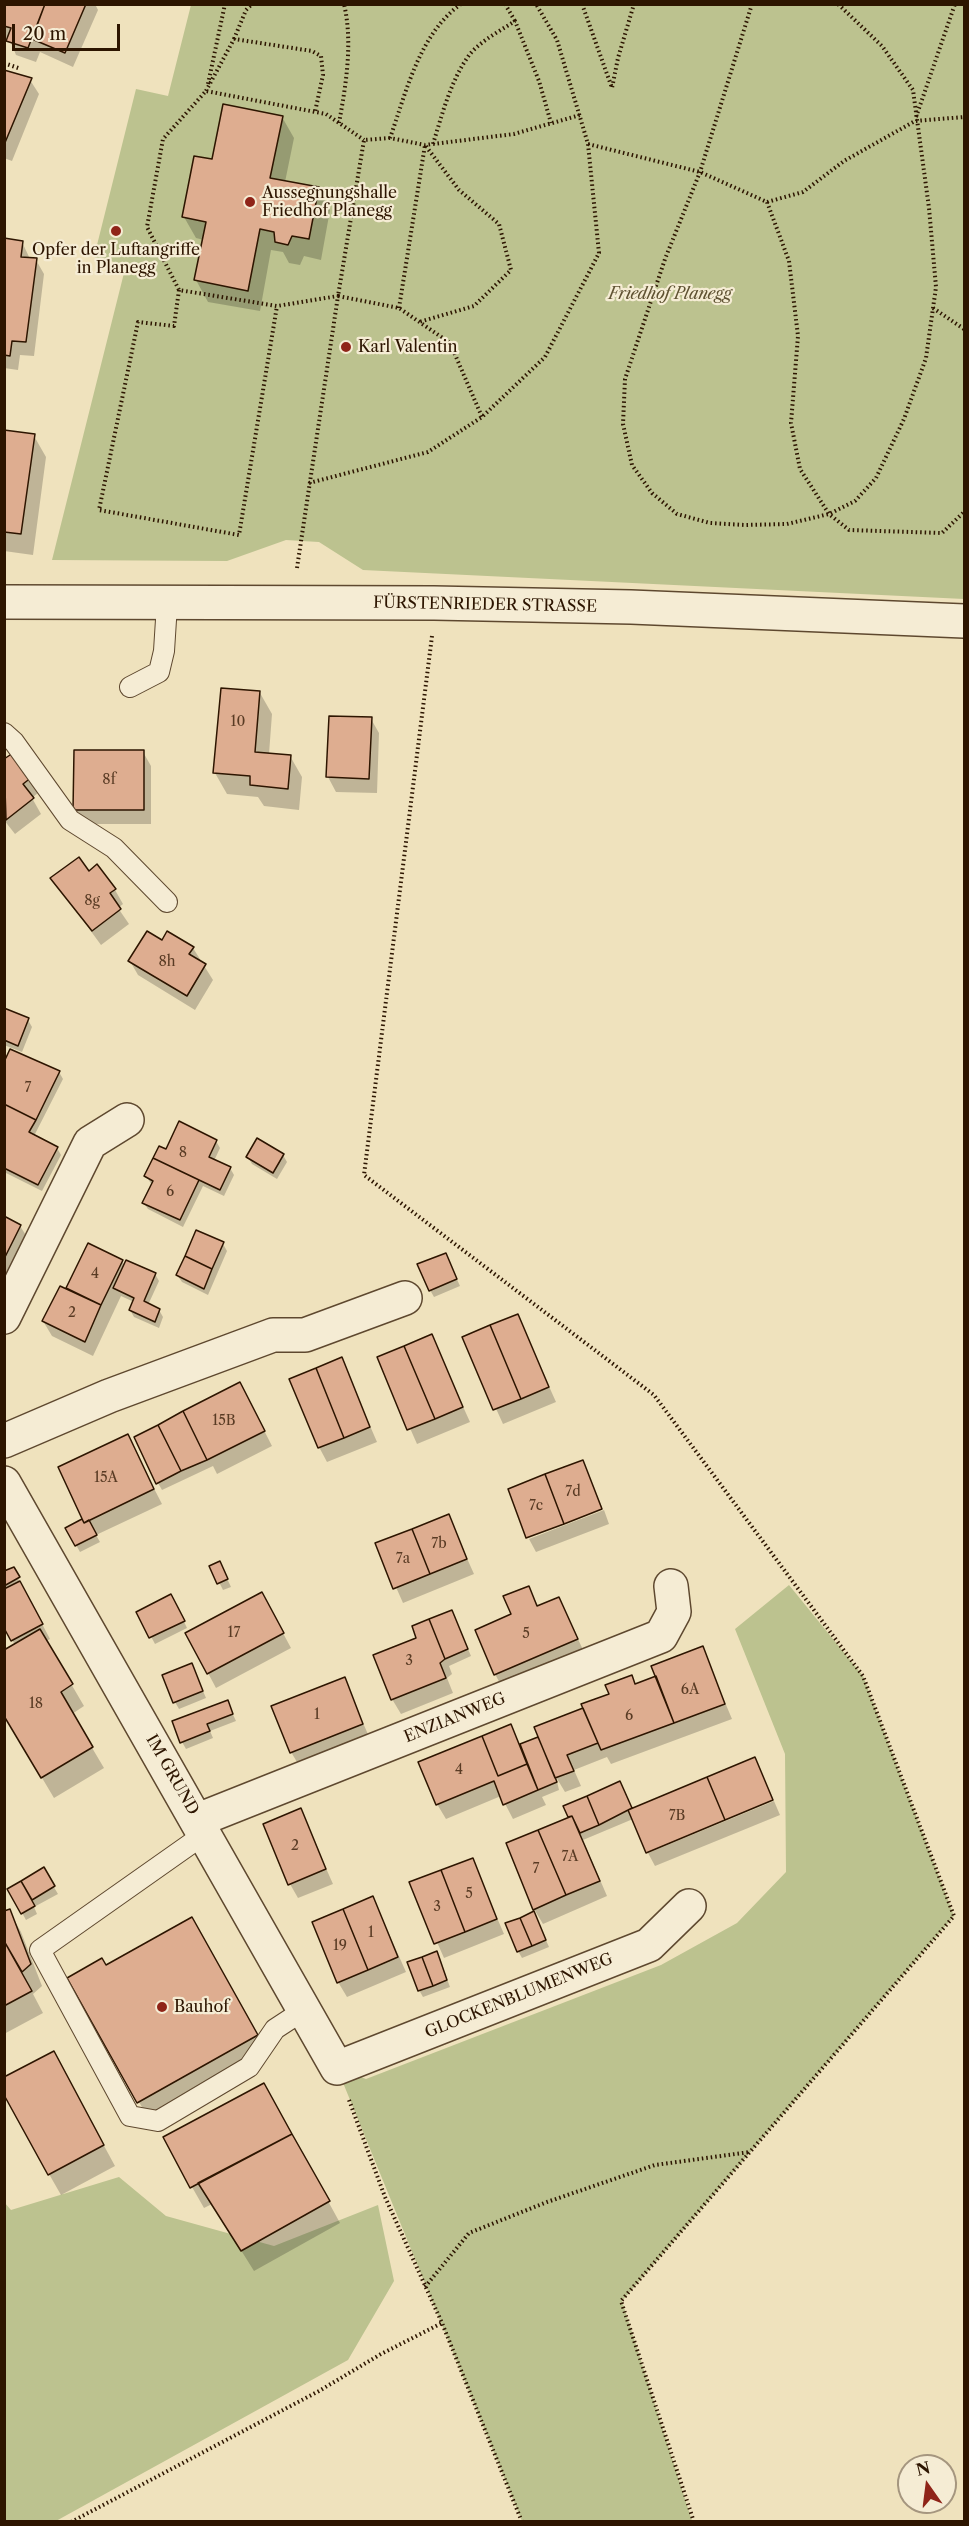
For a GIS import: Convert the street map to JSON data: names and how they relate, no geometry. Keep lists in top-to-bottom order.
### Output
{
  "streets": {
    "street": [
      "FÜRSTENRIEDER STRASSE",
      "ENZIANWEG",
      "IM GRUND",
      "GLOCKENBLUMENWEG"
    ]
  },
  "crossings": [
    ["ENZIANWEG", "IM GRUND"],
    ["IM GRUND", "GLOCKENBLUMENWEG"]
  ],
  "parks": ["Friedhof Planegg"],
  "places": [
    "Aussegnungshalle Friedhof Planegg",
    "Opfer der Luftangriffe in Planegg",
    "Karl Valentin",
    "Bauhof"
  ],
  "house_numbers": [
    "10",
    "8f",
    "8g",
    "8h",
    "7",
    "8",
    "6",
    "4",
    "2",
    "15B",
    "15A",
    "7d",
    "7c",
    "7b",
    "7a",
    "17",
    "5",
    "3",
    "6A",
    "18",
    "1",
    "6",
    "4",
    "7B",
    "2",
    "7A",
    "7",
    "5",
    "3",
    "1",
    "19"
  ],
  "scale_bar": "20 m",
  "north": "top"
}
